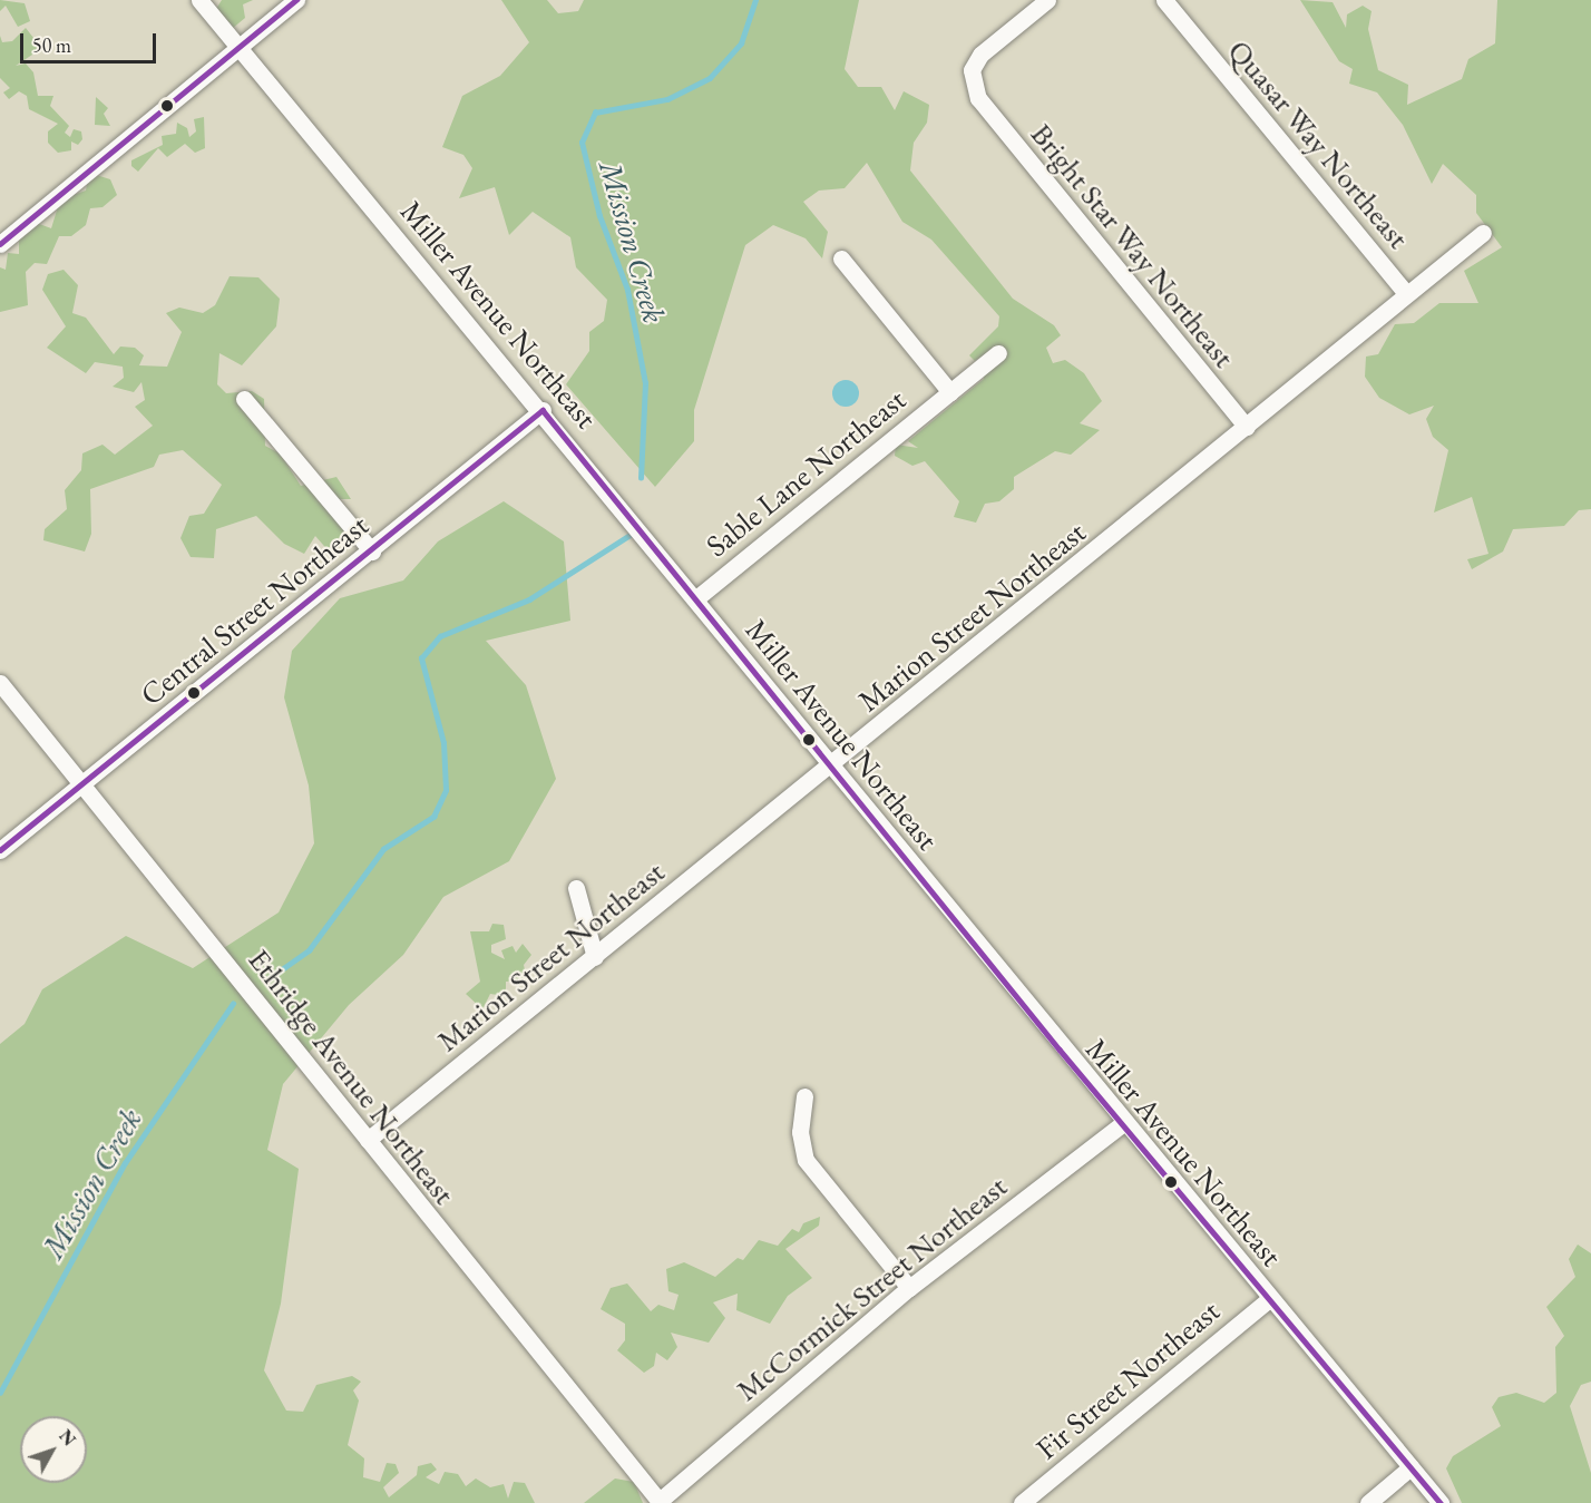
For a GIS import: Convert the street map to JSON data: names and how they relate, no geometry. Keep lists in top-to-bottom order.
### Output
{
  "streets": {
    "street": [
      "Quasar Way Northeast",
      "Bright Star Way Northeast",
      "Miller Avenue Northeast",
      "Sable Lane Northeast",
      "Central Street Northeast",
      "Marion Street Northeast",
      "Ethridge Avenue Northeast",
      "McCormick Street Northeast",
      "Fir Street Northeast"
    ]
  },
  "crossings": [
    ["Quasar Way Northeast", "Marion Street Northeast"],
    ["Bright Star Way Northeast", "Marion Street Northeast"],
    ["Miller Avenue Northeast", "Sable Lane Northeast"],
    ["Miller Avenue Northeast", "Central Street Northeast"],
    ["Miller Avenue Northeast", "Marion Street Northeast"],
    ["Miller Avenue Northeast", "McCormick Street Northeast"],
    ["Miller Avenue Northeast", "Fir Street Northeast"],
    ["Central Street Northeast", "Ethridge Avenue Northeast"],
    ["Marion Street Northeast", "Ethridge Avenue Northeast"],
    ["Ethridge Avenue Northeast", "McCormick Street Northeast"]
  ],
  "water": ["Mission Creek"],
  "scale_bar": "50 m",
  "north": "top right"
}
